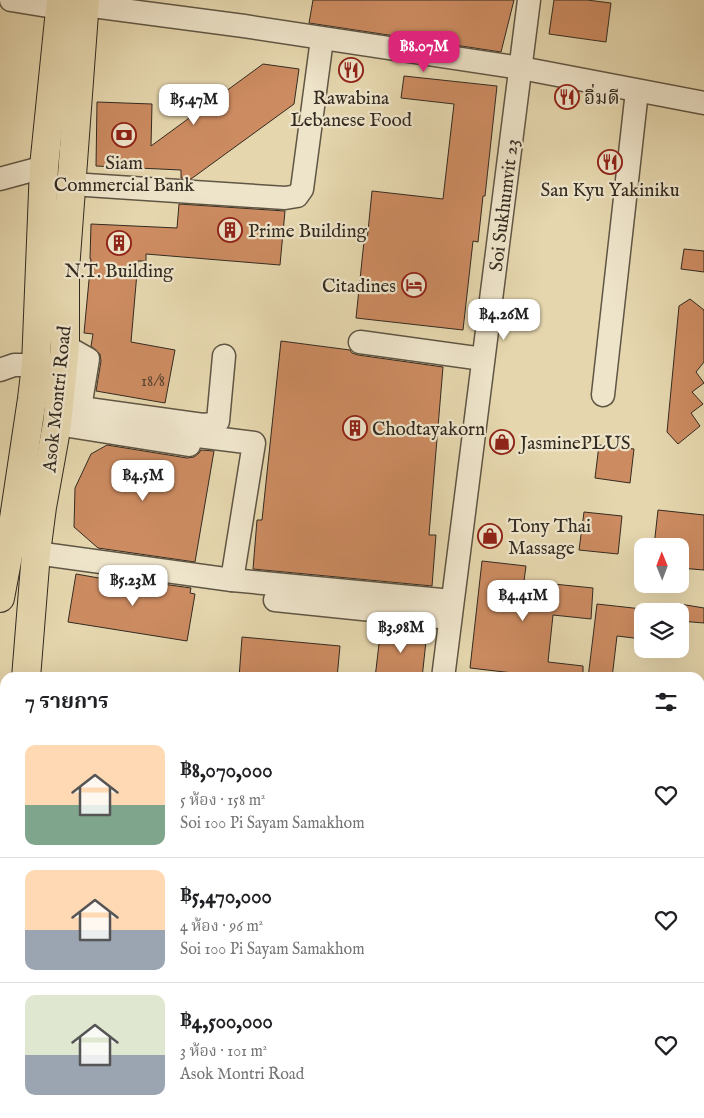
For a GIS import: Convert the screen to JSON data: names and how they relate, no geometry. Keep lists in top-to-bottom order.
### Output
{
  "streets": {
    "main road": ["Asok Montri Road"],
    "street": ["Soi Sukhumvit 23"]
  },
  "places": {
    "restaurant": ["Rawabina Lebanese Food", "อิ่มดี", "San Kyu Yakiniku"],
    "bank": ["Siam Commercial Bank"],
    "building": ["Prime Building", "N.T. Building", "Chodtayakorn"],
    "hotel": ["Citadines"],
    "shop": ["JasminePLUS", "Tony Thai Massage"]
  },
  "house_numbers": ["18/8"],
  "north": "top",
  "page": {
    "price": [
      "฿8.07M",
      "฿5.47M",
      "฿4.26M",
      "฿4.5M",
      "฿5.23M",
      "฿4.41M",
      "฿3.98M"
    ],
    "heading": "7 รายการ",
    "list": [
      {
        "name": "฿8,070,000",
        "note": "5 ห้อง · 158 m² · Soi 100 Pi Sayam Samakhom"
      },
      {
        "name": "฿5,470,000",
        "note": "4 ห้อง · 96 m² · Soi 100 Pi Sayam Samakhom"
      },
      {
        "name": "฿4,500,000",
        "note": "3 ห้อง · 101 m² · Asok Montri Road"
      }
    ]
  }
}
